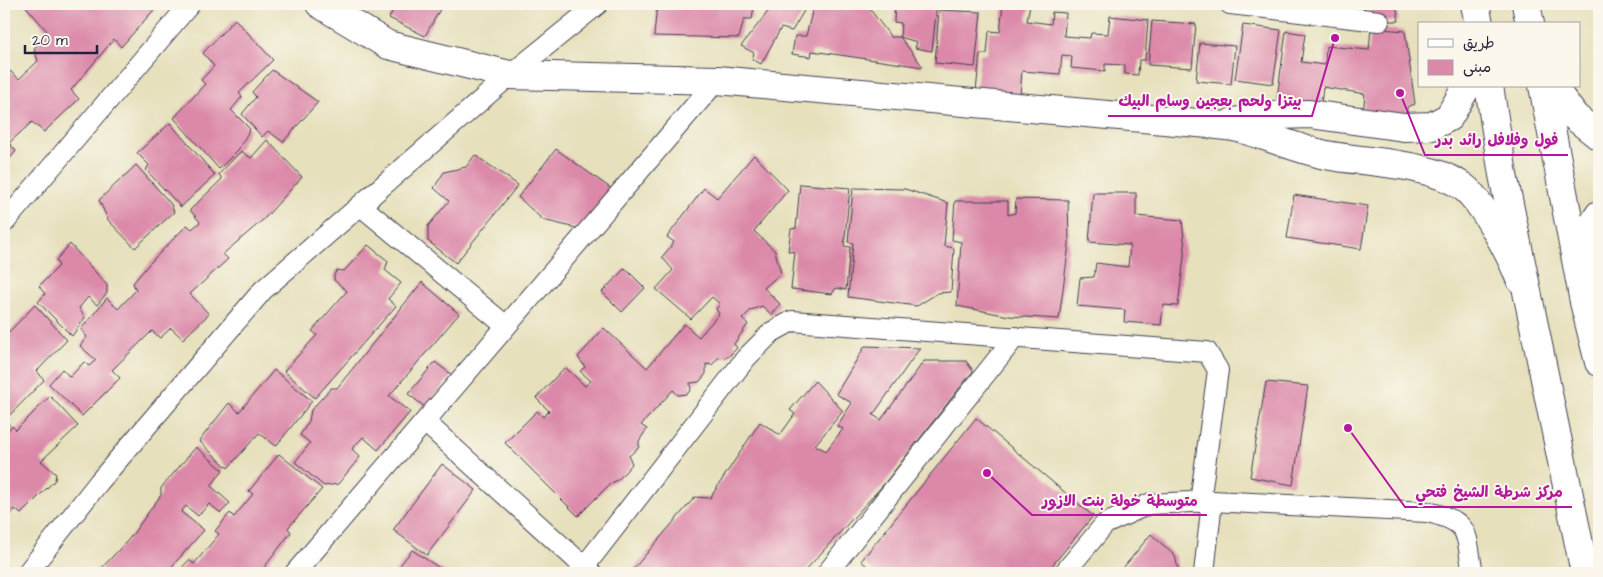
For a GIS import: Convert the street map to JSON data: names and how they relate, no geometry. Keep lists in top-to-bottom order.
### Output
{
  "places": [
    "بيتزا ولحم بعجين وسام البيك",
    "فول وفلافل رائد بدر",
    "مركز شرطة الشيخ فتحي",
    "متوسطة خولة بنت الازور"
  ],
  "legend": ["طريق", "مبنى"],
  "scale_bar": "20 m"
}
